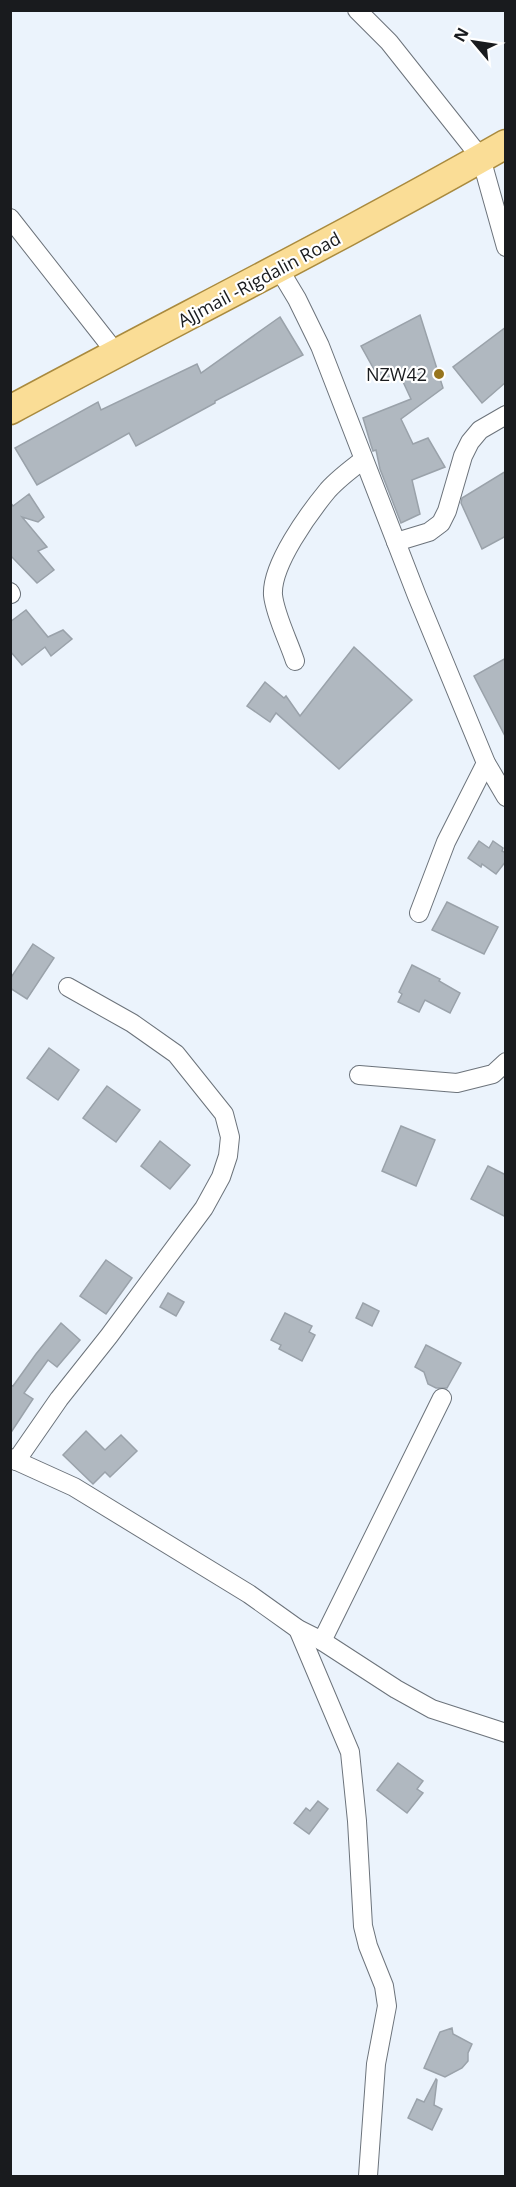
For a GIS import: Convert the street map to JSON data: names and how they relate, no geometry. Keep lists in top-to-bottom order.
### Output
{
  "streets": {
    "main road": ["AJjmail -Rigdalin Road"]
  },
  "places": ["NZW42"],
  "north": "top left"
}
